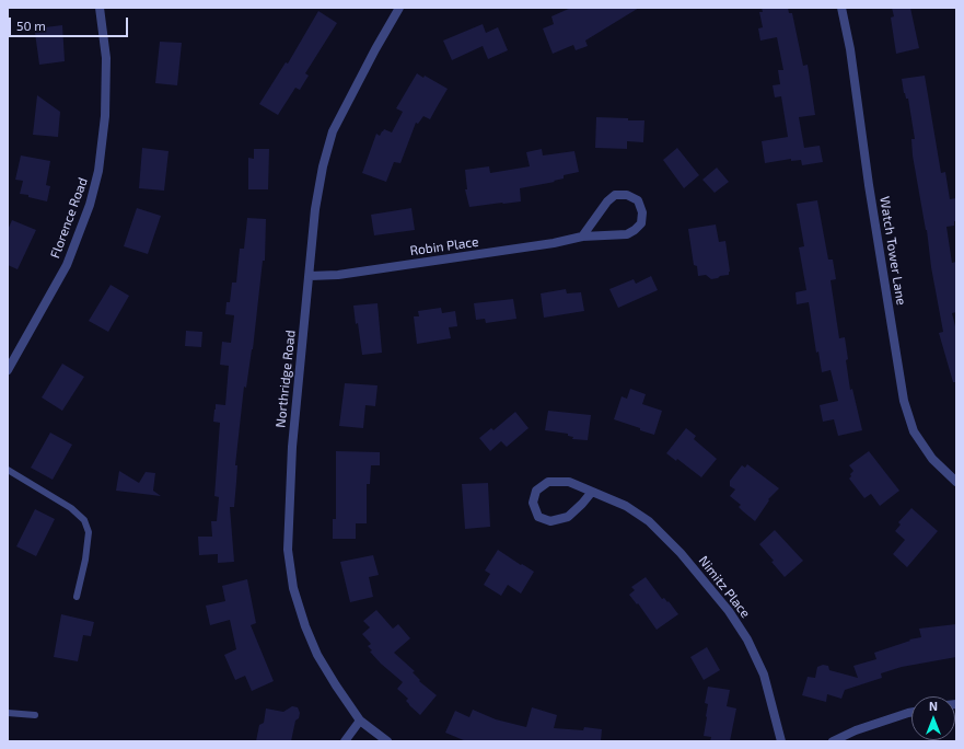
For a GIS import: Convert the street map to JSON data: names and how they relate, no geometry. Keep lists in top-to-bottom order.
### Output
{
  "streets": {
    "street": [
      "Florence Road",
      "Robin Place",
      "Watch Tower Lane",
      "Northridge Road",
      "Nimitz Place"
    ]
  },
  "crossings": [
    ["Robin Place", "Northridge Road"]
  ],
  "scale_bar": "50 m",
  "north": "top"
}
